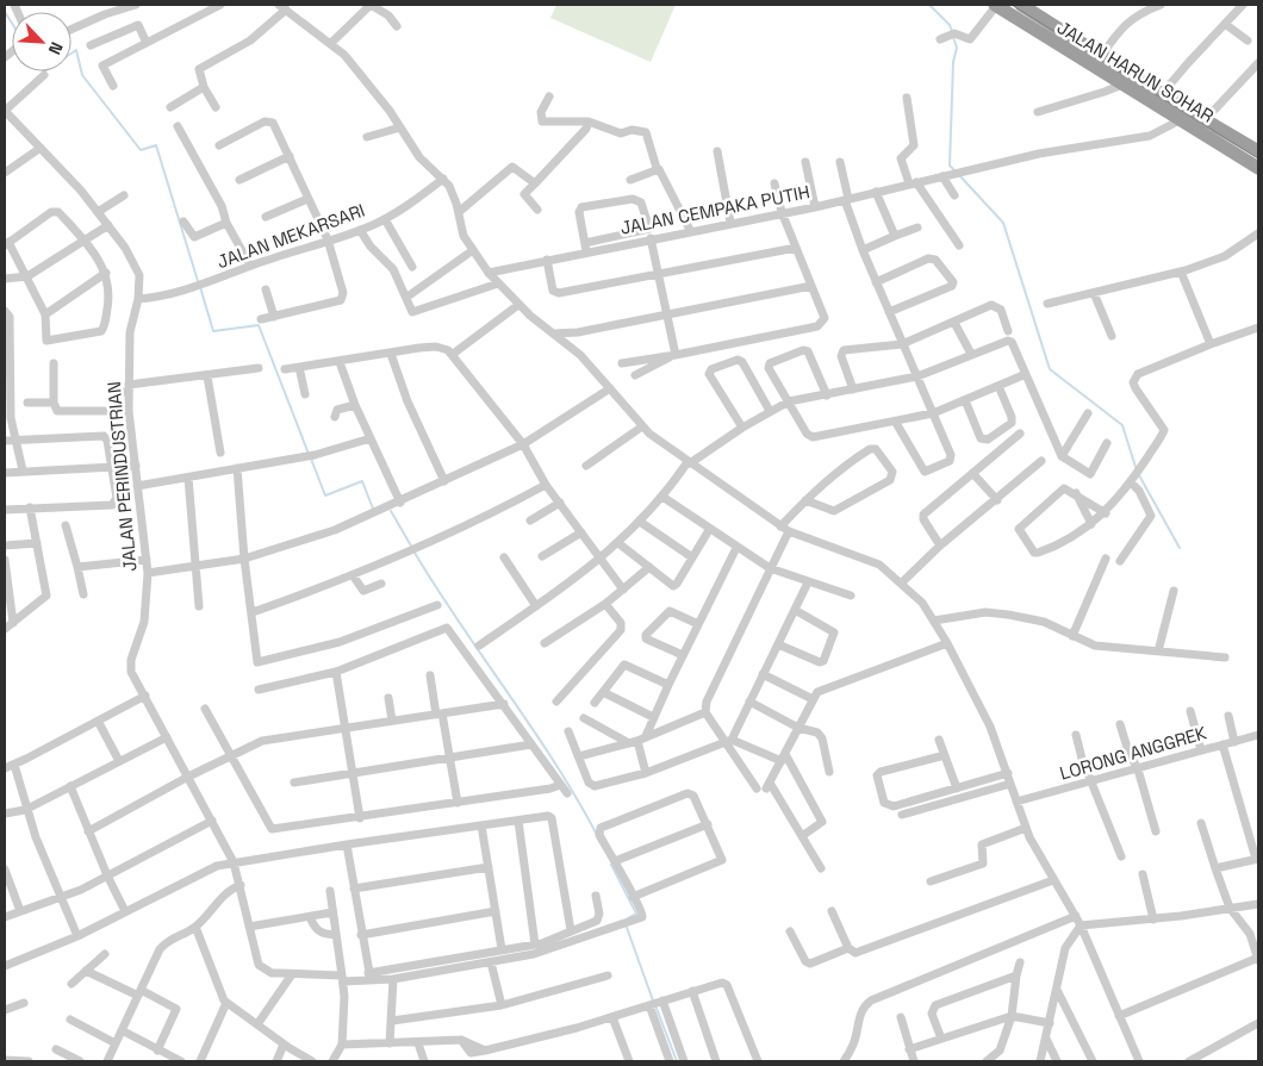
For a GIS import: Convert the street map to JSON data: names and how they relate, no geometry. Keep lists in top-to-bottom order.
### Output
{
  "streets": {
    "highway": ["JALAN HARUN SOHAR"],
    "street": [
      "JALAN CEMPAKA PUTIH",
      "JALAN MEKARSARI",
      "JALAN PERINDUSTRIAN",
      "LORONG ANGGREK"
    ]
  },
  "crossings": [
    ["JALAN HARUN SOHAR", "JALAN CEMPAKA PUTIH"],
    ["JALAN MEKARSARI", "JALAN PERINDUSTRIAN"]
  ],
  "north": "bottom right"
}
